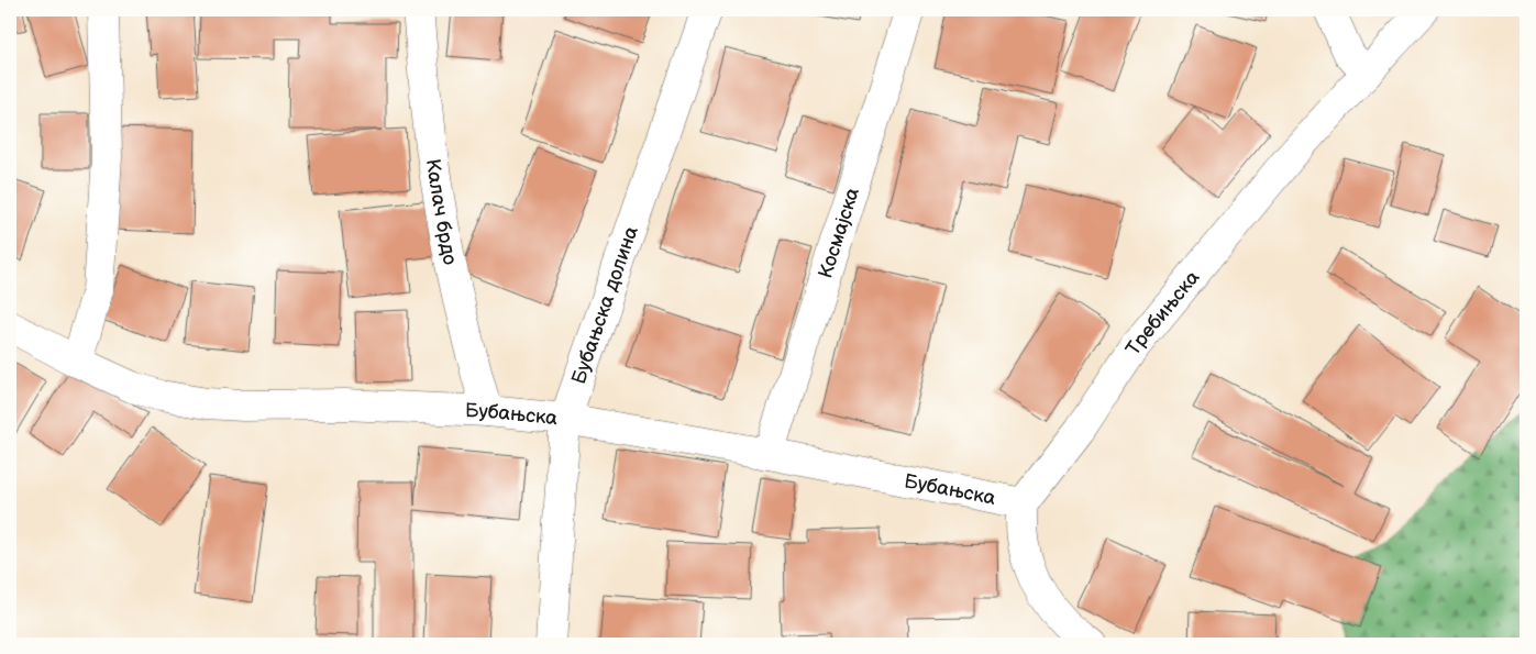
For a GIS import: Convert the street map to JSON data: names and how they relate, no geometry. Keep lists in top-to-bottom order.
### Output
{
  "streets": {
    "street": [
      "Калач брдо",
      "Космајска",
      "Бубањска долина",
      "Требињска",
      "Бубањска"
    ]
  },
  "crossings": [
    ["Калач брдо", "Бубањска"],
    ["Космајска", "Бубањска"],
    ["Бубањска долина", "Бубањска"],
    ["Требињска", "Бубањска"]
  ]
}
